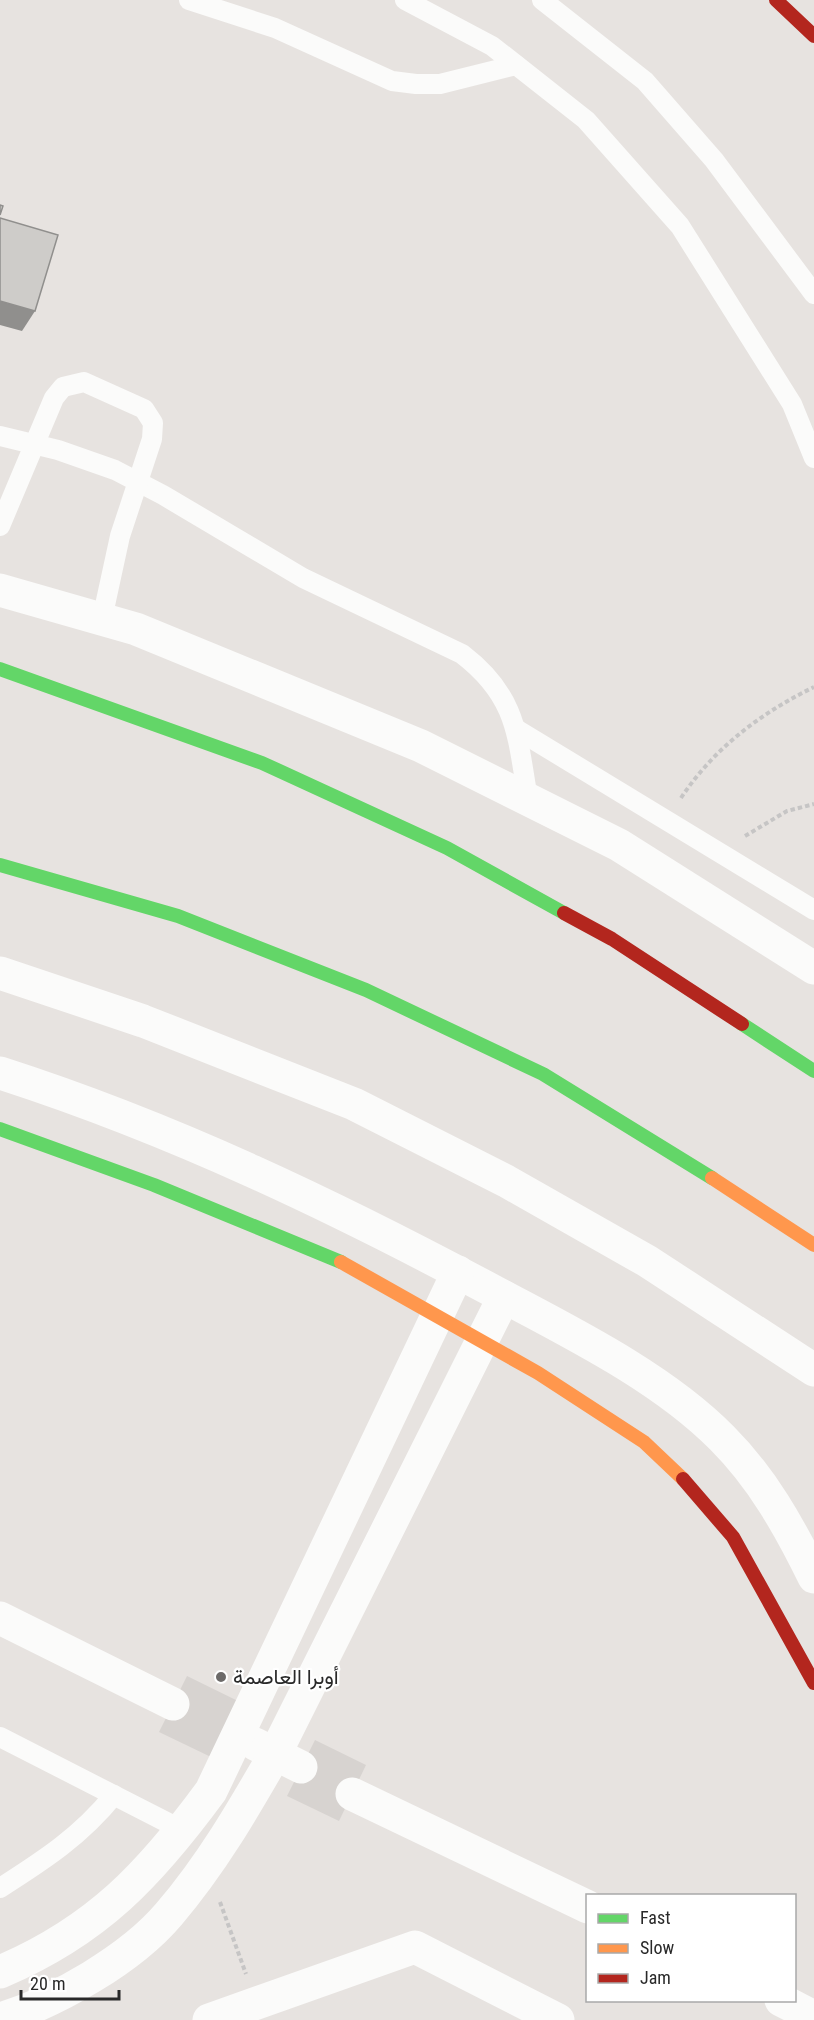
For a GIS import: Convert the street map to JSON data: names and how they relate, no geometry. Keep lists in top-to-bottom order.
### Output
{
  "places": ["أوبرا العاصمة"],
  "legend": ["Fast", "Slow", "Jam"],
  "scale_bar": "20 m"
}
